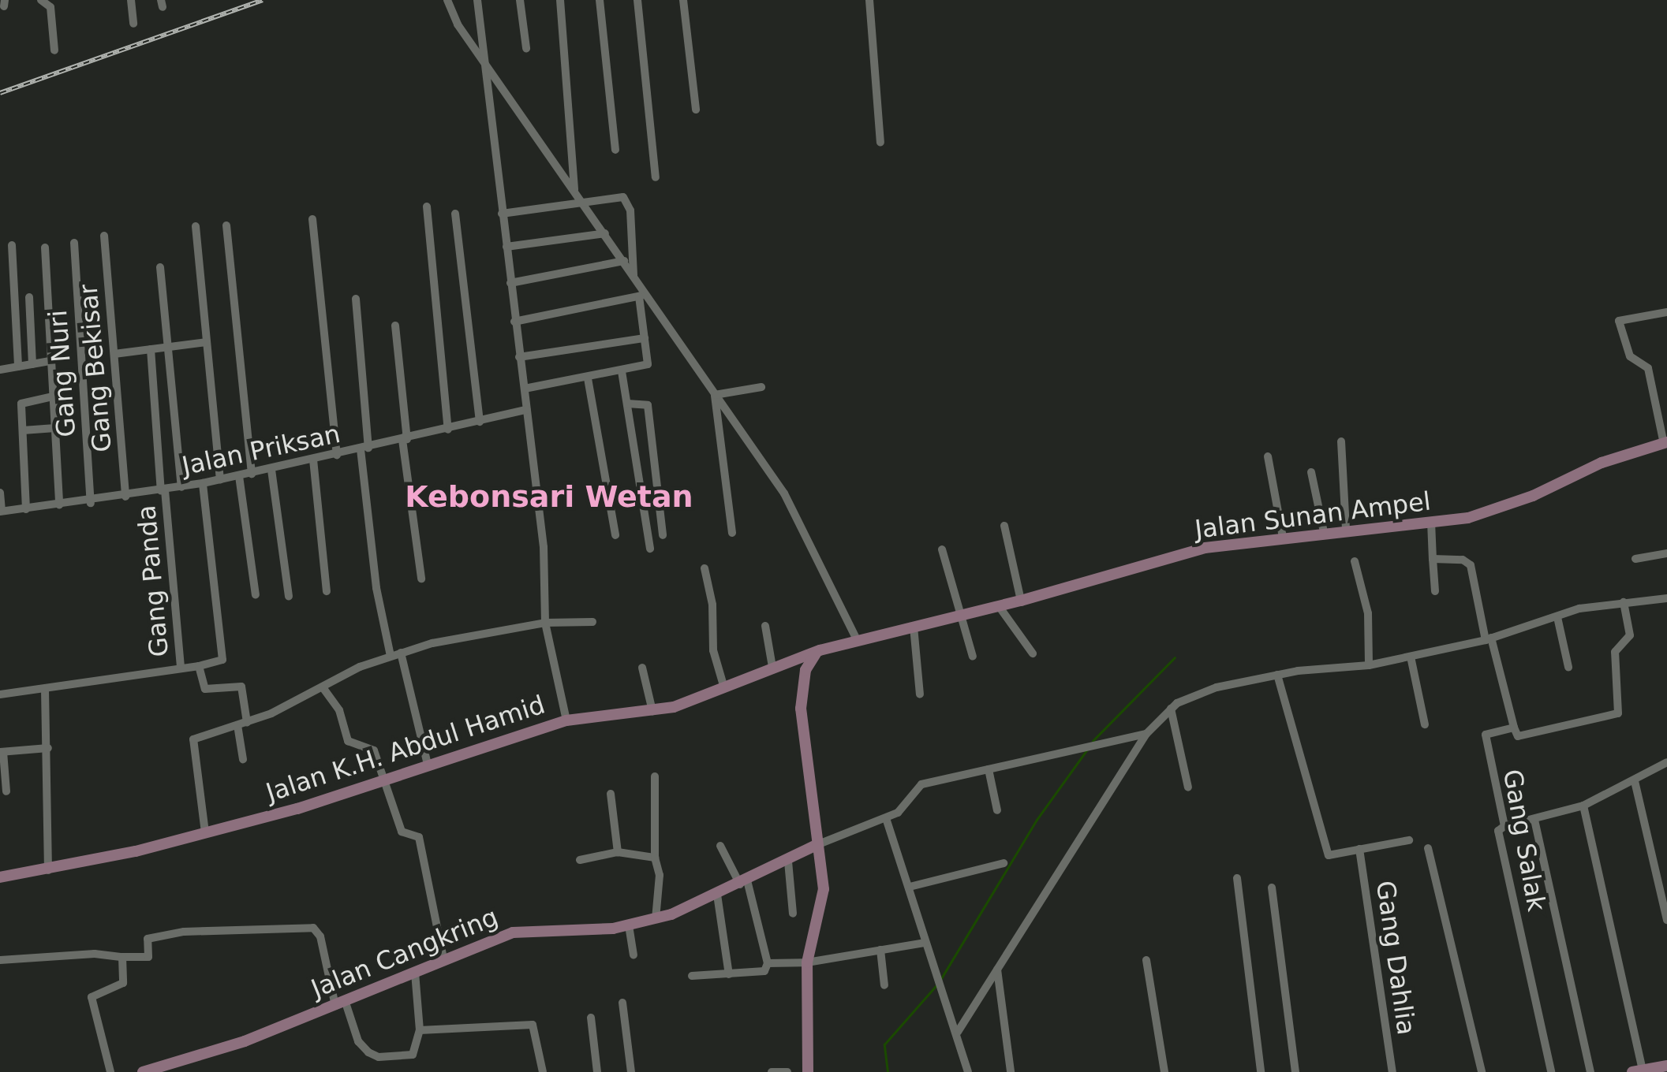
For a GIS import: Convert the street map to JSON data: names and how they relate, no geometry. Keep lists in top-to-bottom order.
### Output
{
  "streets": {
    "street": [
      "Gang Bekisar",
      "Gang Nuri",
      "Jalan Priksan",
      "Jalan Sunan Ampel",
      "Gang Panda",
      "Jalan K.H. Abdul Hamid",
      "Gang Salak",
      "Jalan Cangkring",
      "Gang Dahlia"
    ]
  },
  "crossings": [
    ["Gang Bekisar", "Jalan Priksan"],
    ["Gang Nuri", "Jalan Priksan"],
    ["Jalan Priksan", "Gang Panda"],
    ["Jalan Sunan Ampel", "Jalan K.H. Abdul Hamid"]
  ],
  "districts": ["Kebonsari Wetan"]
}
